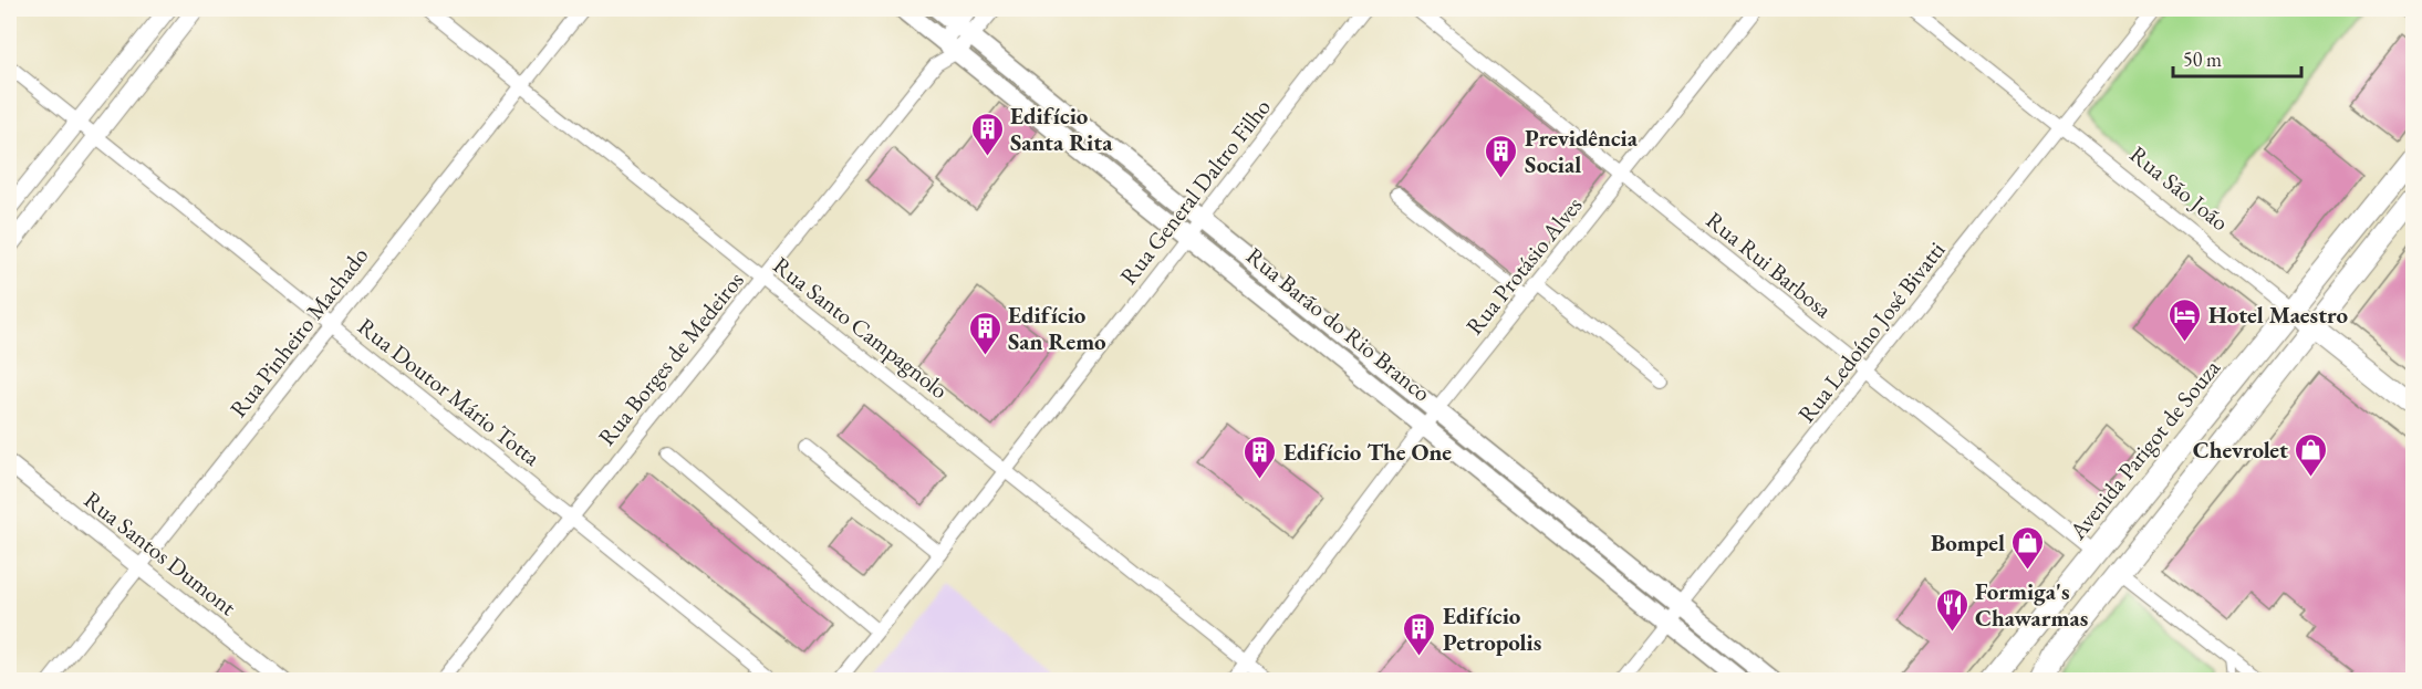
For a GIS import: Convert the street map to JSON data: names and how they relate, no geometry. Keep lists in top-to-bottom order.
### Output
{
  "streets": {
    "main road": ["Rua São João", "Rua Barão do Rio Branco", "Avenida Parigot de Souza"],
    "street": [
      "Rua General Daltro Filho",
      "Rua Rui Barbosa",
      "Rua Protásio Alves",
      "Rua Santo Campagnolo",
      "Rua Pinheiro Machado",
      "Rua Ledoíno José Bivatti",
      "Rua Borges de Medeiros",
      "Rua Doutor Mário Totta",
      "Rua Santos Dumont"
    ]
  },
  "crossings": [
    ["Rua São João", "Rua Ledoíno José Bivatti"],
    ["Rua São João", "Avenida Parigot de Souza"],
    ["Rua General Daltro Filho", "Rua Barão do Rio Branco"],
    ["Rua General Daltro Filho", "Rua Santo Campagnolo"],
    ["Rua Rui Barbosa", "Rua Protásio Alves"],
    ["Rua Rui Barbosa", "Rua Ledoíno José Bivatti"],
    ["Rua Rui Barbosa", "Avenida Parigot de Souza"],
    ["Rua Protásio Alves", "Rua Barão do Rio Branco"],
    ["Rua Protásio Alves", "Rua Santo Campagnolo"],
    ["Rua Barão do Rio Branco", "Rua Ledoíno José Bivatti"],
    ["Rua Barão do Rio Branco", "Rua Borges de Medeiros"],
    ["Rua Santo Campagnolo", "Rua Pinheiro Machado"],
    ["Rua Santo Campagnolo", "Rua Borges de Medeiros"],
    ["Rua Pinheiro Machado", "Rua Doutor Mário Totta"],
    ["Rua Pinheiro Machado", "Rua Santos Dumont"],
    ["Rua Borges de Medeiros", "Rua Doutor Mário Totta"]
  ],
  "places": {
    "building": [
      "Edifício Santa Rita",
      "Previdência Social",
      "Edifício San Remo",
      "Edifício The One",
      "Edifício Petropolis"
    ],
    "hotel": ["Hotel Maestro"],
    "shop": ["Chevrolet", "Bompel"],
    "restaurant": ["Formiga's Chawarmas"]
  },
  "scale_bar": "50 m"
}
